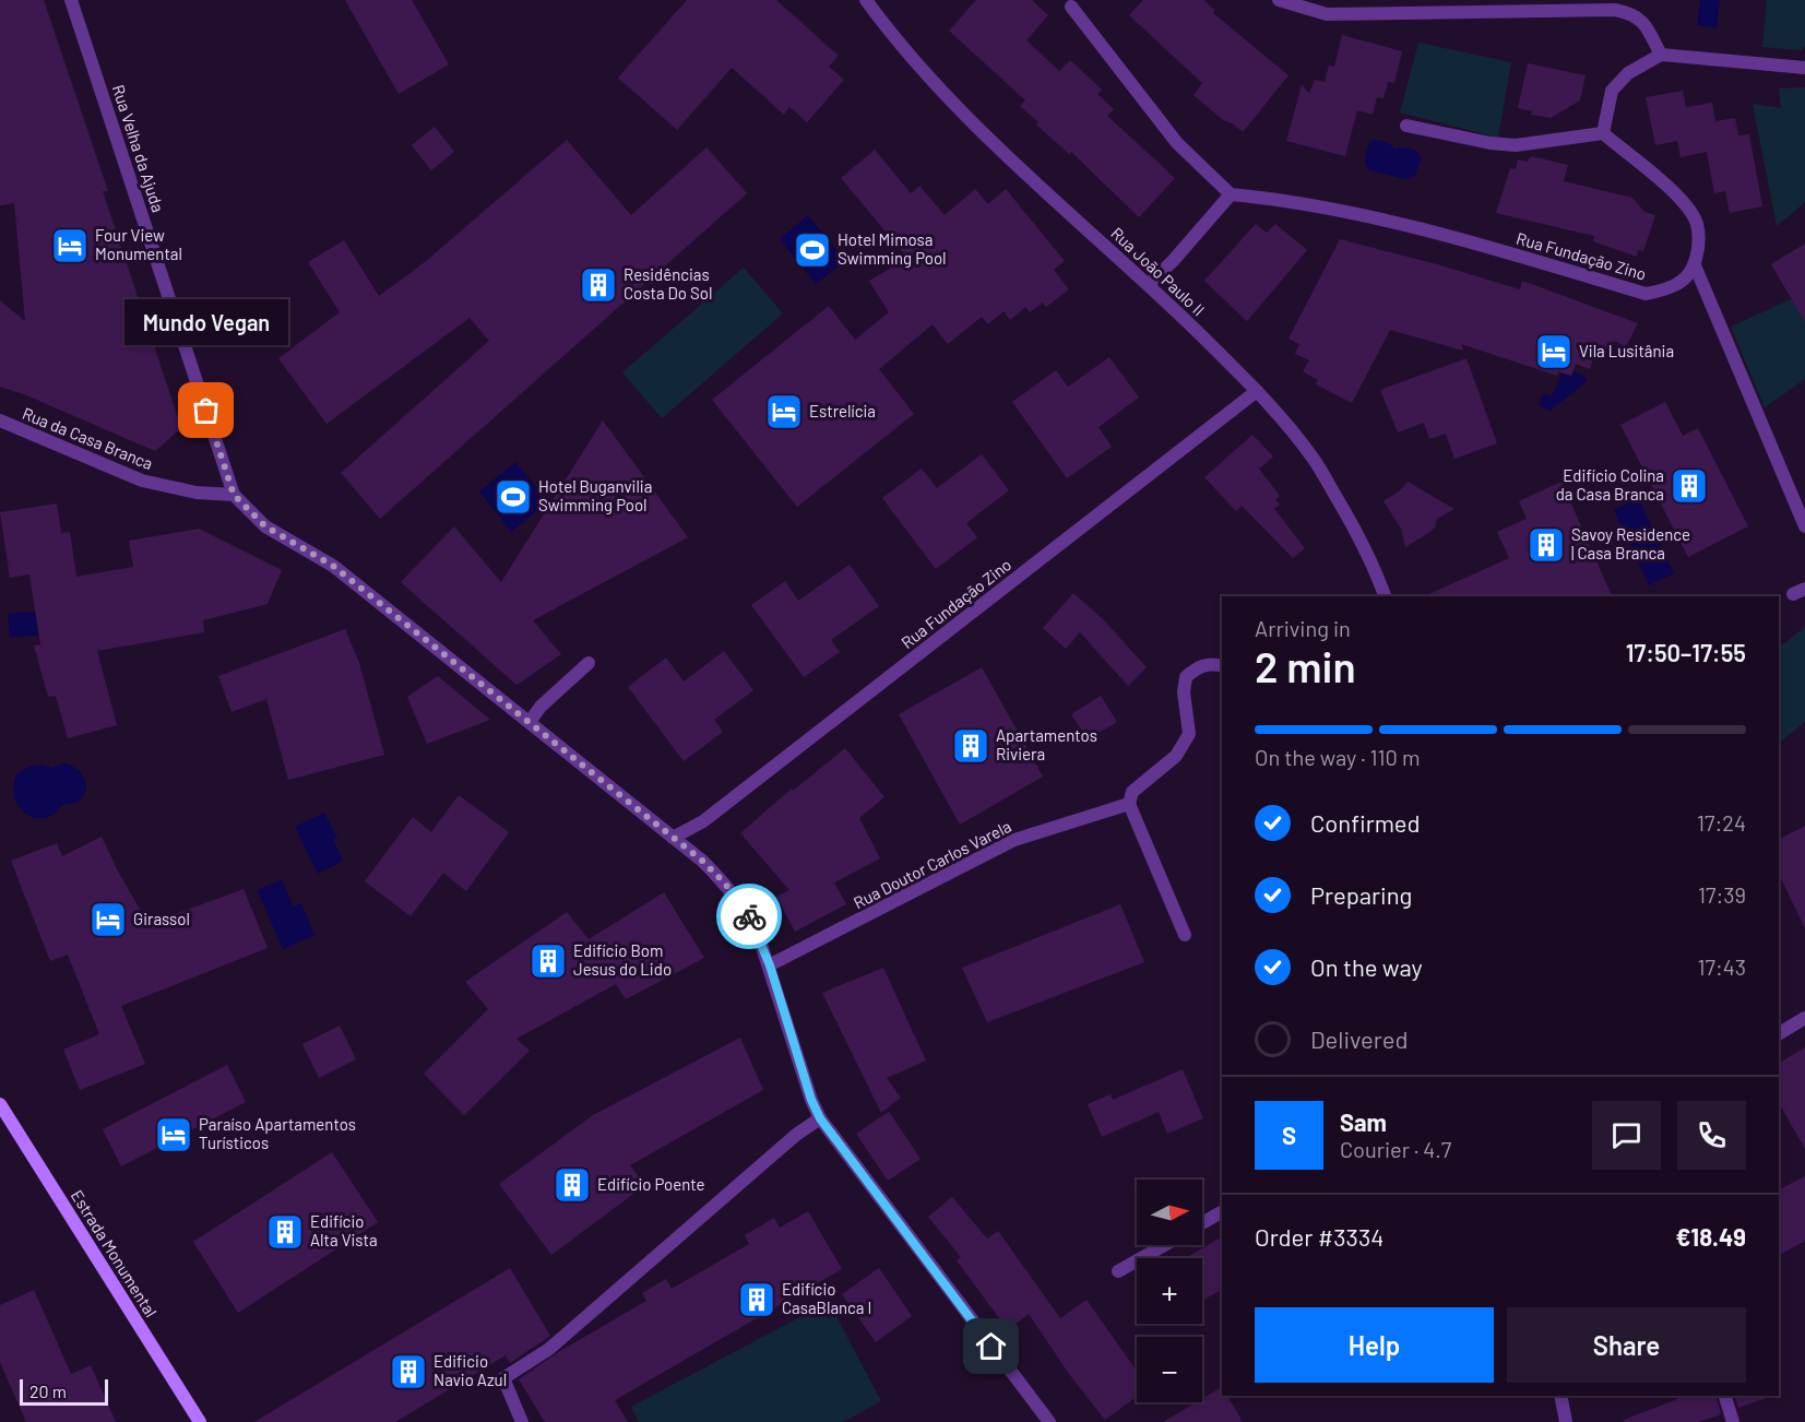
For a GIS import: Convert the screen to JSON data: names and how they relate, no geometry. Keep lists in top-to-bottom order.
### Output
{
  "streets": {
    "main road": ["Estrada Monumental"],
    "street": [
      "Rua Velha da Ajuda",
      "Rua Fundação Zino",
      "Rua João Paulo II",
      "Rua da Casa Branca",
      "Rua Doutor Carlos Varela"
    ]
  },
  "crossings": [
    ["Rua Velha da Ajuda", "Rua da Casa Branca"],
    ["Rua Fundação Zino", "Rua João Paulo II"]
  ],
  "places": {
    "hotel": [
      "Four View Monumental",
      "Vila Lusitânia",
      "Estrelícia",
      "Girassol",
      "Paraíso Apartamentos Turísticos"
    ],
    "sports": ["Hotel Mimosa Swimming Pool", "Hotel Buganvilia Swimming Pool"],
    "building": [
      "Residências Costa Do Sol",
      "Edifício Colina da Casa Branca",
      "Savoy Residence | Casa Branca",
      "Apartamentos Riviera",
      "Edifício Bom Jesus do Lido",
      "Edifício Poente",
      "Edifício Alta Vista",
      "Edifício CasaBlanca I",
      "Edificio Navio Azul"
    ],
    "other": ["Mundo Vegan"]
  },
  "scale_bar": "20 m",
  "north": "right",
  "page": {
    "bubble": "Mundo Vegan",
    "heading": ["2 min", "Arriving in", "17:50–17:55"],
    "panel": [
      "Sam",
      "Courier · 4.7",
      "Order #3334",
      "€18.49"
    ],
    "bar": "On the way · 110 m",
    "list": [
      ["Confirmed", "17:24"],
      ["Preparing", "17:39"],
      ["On the way", "17:43"],
      "Delivered"
    ],
    "round": "S",
    "map_buttons": ["+", "−"],
    "buttons": ["Help", "Share"],
    "scale": "20 m"
  }
}
